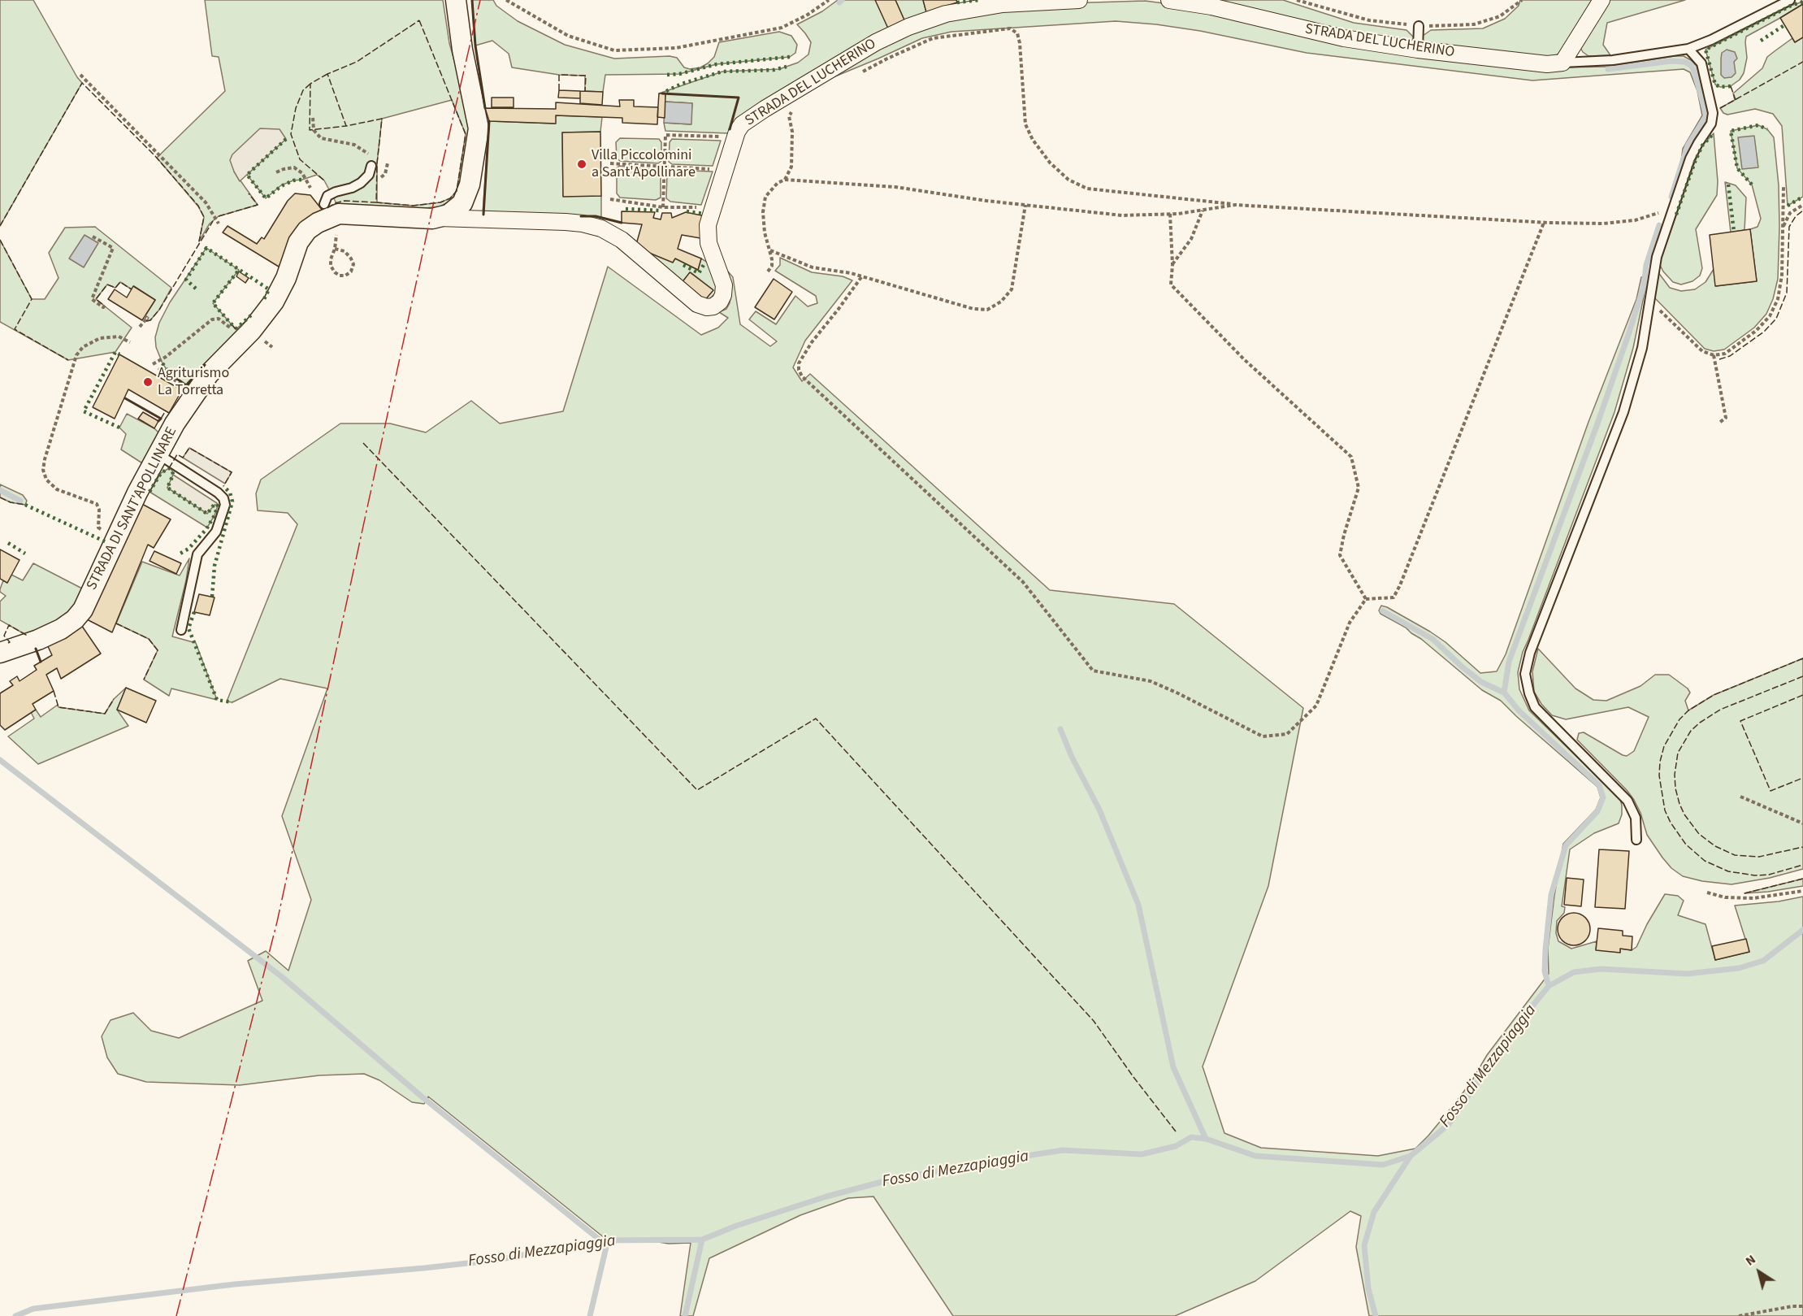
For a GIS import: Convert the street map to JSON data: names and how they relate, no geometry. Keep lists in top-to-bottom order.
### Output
{
  "streets": {
    "street": ["STRADA DEL LUCHERINO", "STRADA DI SANT'APOLLINARE"]
  },
  "crossings": [
    ["STRADA DEL LUCHERINO", "STRADA DI SANT'APOLLINARE"]
  ],
  "water": ["Fosso di Mezzapiaggia"],
  "places": ["Villa Piccolomini a Sant'Apollinare", "Agriturismo La Torretta"],
  "north": "top left"
}
